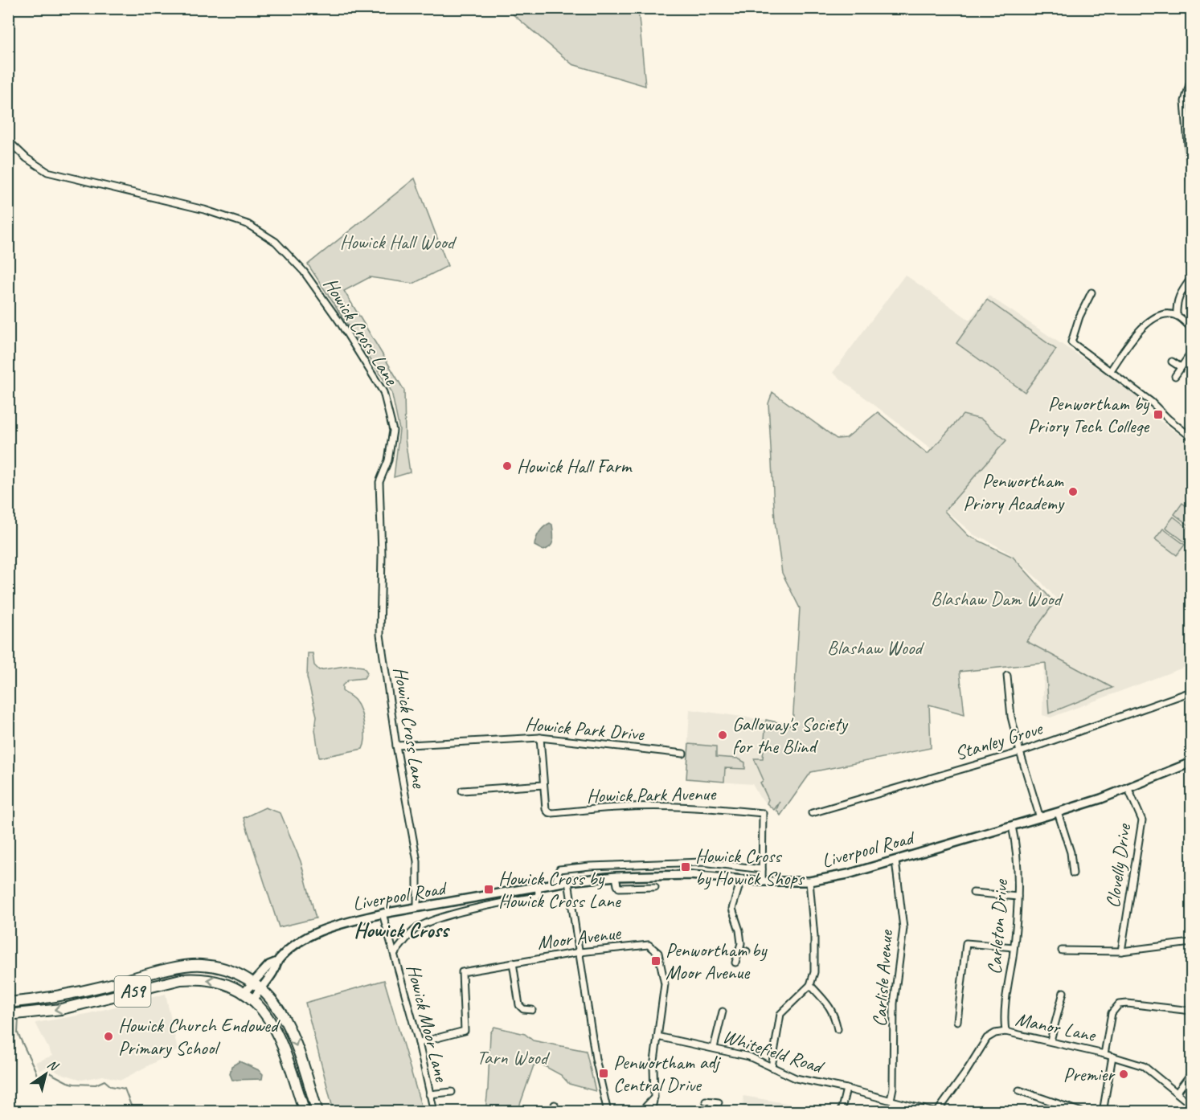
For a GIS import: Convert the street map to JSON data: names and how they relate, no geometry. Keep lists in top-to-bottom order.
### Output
{
  "streets": {
    "highway": ["A59"],
    "street": [
      "Howick Cross Lane",
      "Howick Park Drive",
      "Stanley Grove",
      "Howick Park Avenue",
      "Liverpool Road",
      "Clovelly Drive",
      "Carleton Drive",
      "Moor Avenue",
      "Carlisle Avenue",
      "Howick Moor Lane",
      "Manor Lane",
      "Whitefield Road"
    ]
  },
  "crossings": [
    ["Howick Cross Lane", "Howick Park Drive"],
    ["Howick Cross Lane", "Liverpool Road"],
    ["Howick Park Drive", "Howick Park Avenue"],
    ["Howick Park Avenue", "Liverpool Road"],
    ["Liverpool Road", "Clovelly Drive"],
    ["Liverpool Road", "Carleton Drive"],
    ["Liverpool Road", "Carlisle Avenue"],
    ["Liverpool Road", "A59"],
    ["Liverpool Road", "Howick Moor Lane"],
    ["Carleton Drive", "Manor Lane"],
    ["Moor Avenue", "Howick Moor Lane"],
    ["Moor Avenue", "Whitefield Road"],
    ["Carlisle Avenue", "Whitefield Road"],
    ["Manor Lane", "Whitefield Road"]
  ],
  "districts": ["Howick Cross"],
  "parks": [
    "Howick Hall Wood",
    "Blashaw Dam Wood",
    "Blashaw Wood",
    "Tarn Wood"
  ],
  "places": {
    "transit": [
      "Penwortham by Priory Tech College",
      "Howick Cross by Howick Shops",
      "Howick Cross by Howick Cross Lane",
      "Penwortham by Moor Avenue",
      "Penwortham adj Central Drive"
    ],
    "other": [
      "Howick Hall Farm",
      "Penwortham Priory Academy",
      "Galloway's Society for the Blind",
      "Howick Church Endowed Primary School",
      "Premier"
    ]
  },
  "north": "top right"
}
